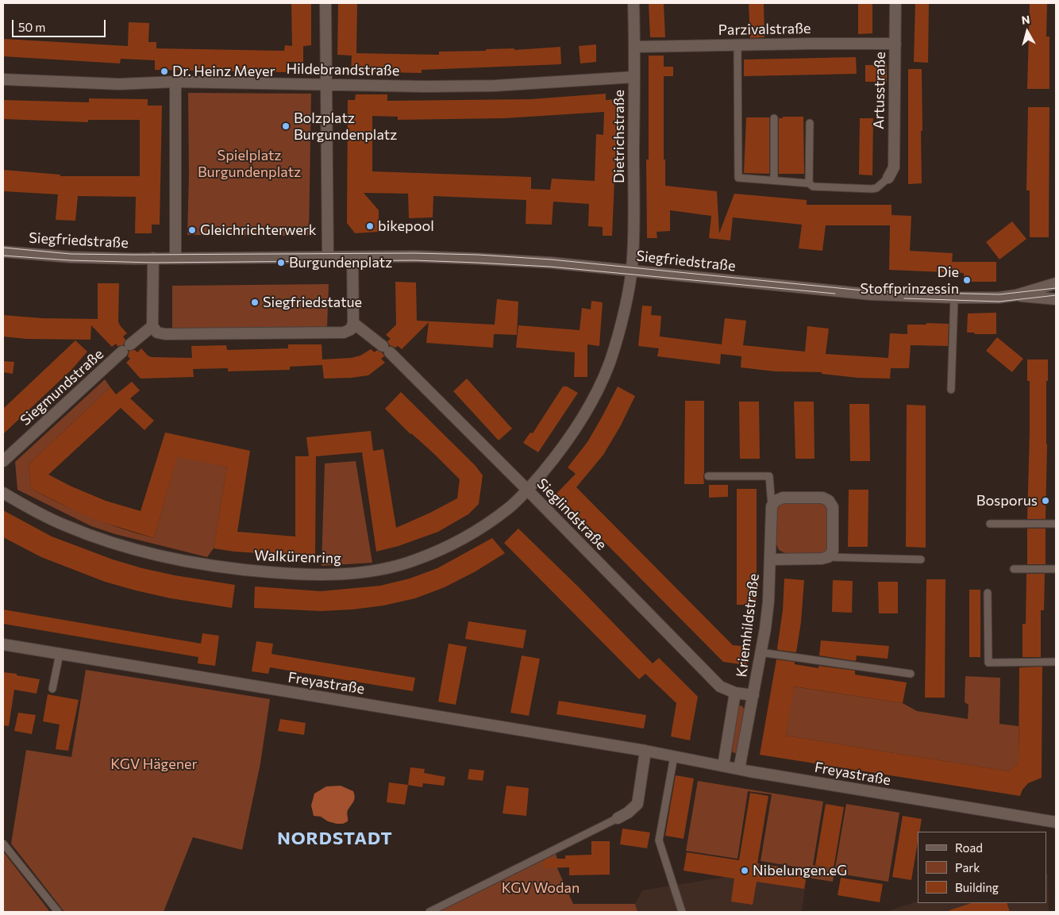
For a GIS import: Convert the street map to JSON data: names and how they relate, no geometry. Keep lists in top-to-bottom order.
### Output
{
  "streets": {
    "street": [
      "Parzivalstraße",
      "Hildebrandstraße",
      "Artusstraße",
      "Dietrichstraße",
      "Siegfriedstraße",
      "Siegmundstraße",
      "Sieglindstraße",
      "Walkürenring",
      "Kriemhildstraße",
      "Freyastraße"
    ]
  },
  "crossings": [
    ["Parzivalstraße", "Artusstraße"],
    ["Parzivalstraße", "Dietrichstraße"],
    ["Hildebrandstraße", "Dietrichstraße"],
    ["Dietrichstraße", "Siegfriedstraße"],
    ["Dietrichstraße", "Walkürenring"],
    ["Siegfriedstraße", "Walkürenring"],
    ["Sieglindstraße", "Walkürenring"],
    ["Sieglindstraße", "Kriemhildstraße"],
    ["Kriemhildstraße", "Freyastraße"]
  ],
  "districts": ["NORDSTADT"],
  "parks": ["Spielplatz Burgundenplatz", "KGV Hägener", "KGV Wodan"],
  "places": [
    "Dr. Heinz Meyer",
    "Bolzplatz Burgundenplatz",
    "bikepool",
    "Gleichrichterwerk",
    "Burgundenplatz",
    "Die Stoffprinzessin",
    "Siegfriedstatue",
    "Bosporus",
    "Nibelungen.eG"
  ],
  "legend": ["Road", "Park", "Building"],
  "scale_bar": "50 m",
  "north": "top"
}
